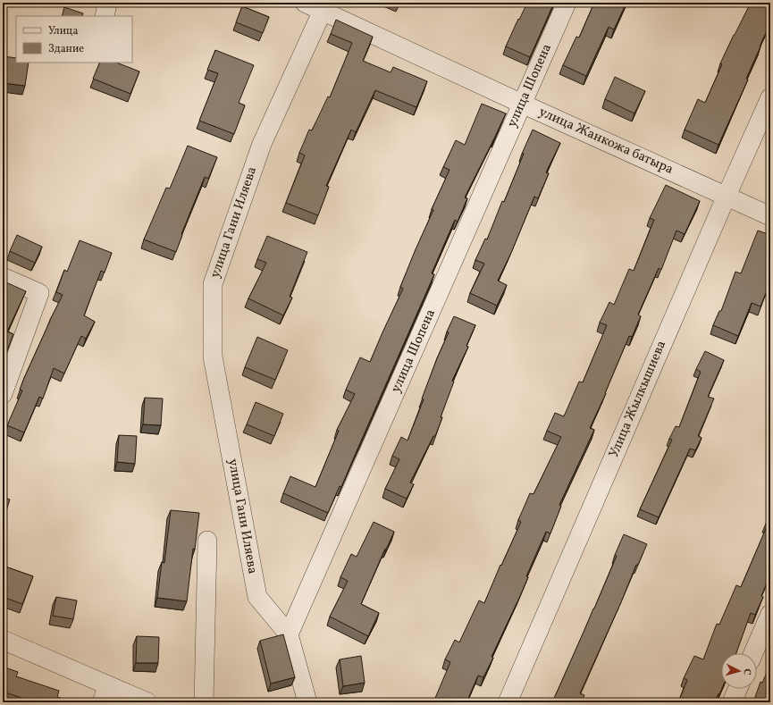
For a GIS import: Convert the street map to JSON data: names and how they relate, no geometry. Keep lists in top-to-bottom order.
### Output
{
  "streets": {
    "street": [
      "улица Шопена",
      "улица Жанкожа батыра",
      "улица Гани Иляева",
      "Улица Жылкышиева"
    ]
  },
  "crossings": [
    ["улица Шопена", "улица Жанкожа батыра"],
    ["улица Шопена", "улица Гани Иляева"],
    ["улица Жанкожа батыра", "улица Гани Иляева"],
    ["улица Жанкожа батыра", "Улица Жылкышиева"]
  ],
  "legend": ["Улица", "Здание"],
  "north": "right"
}
